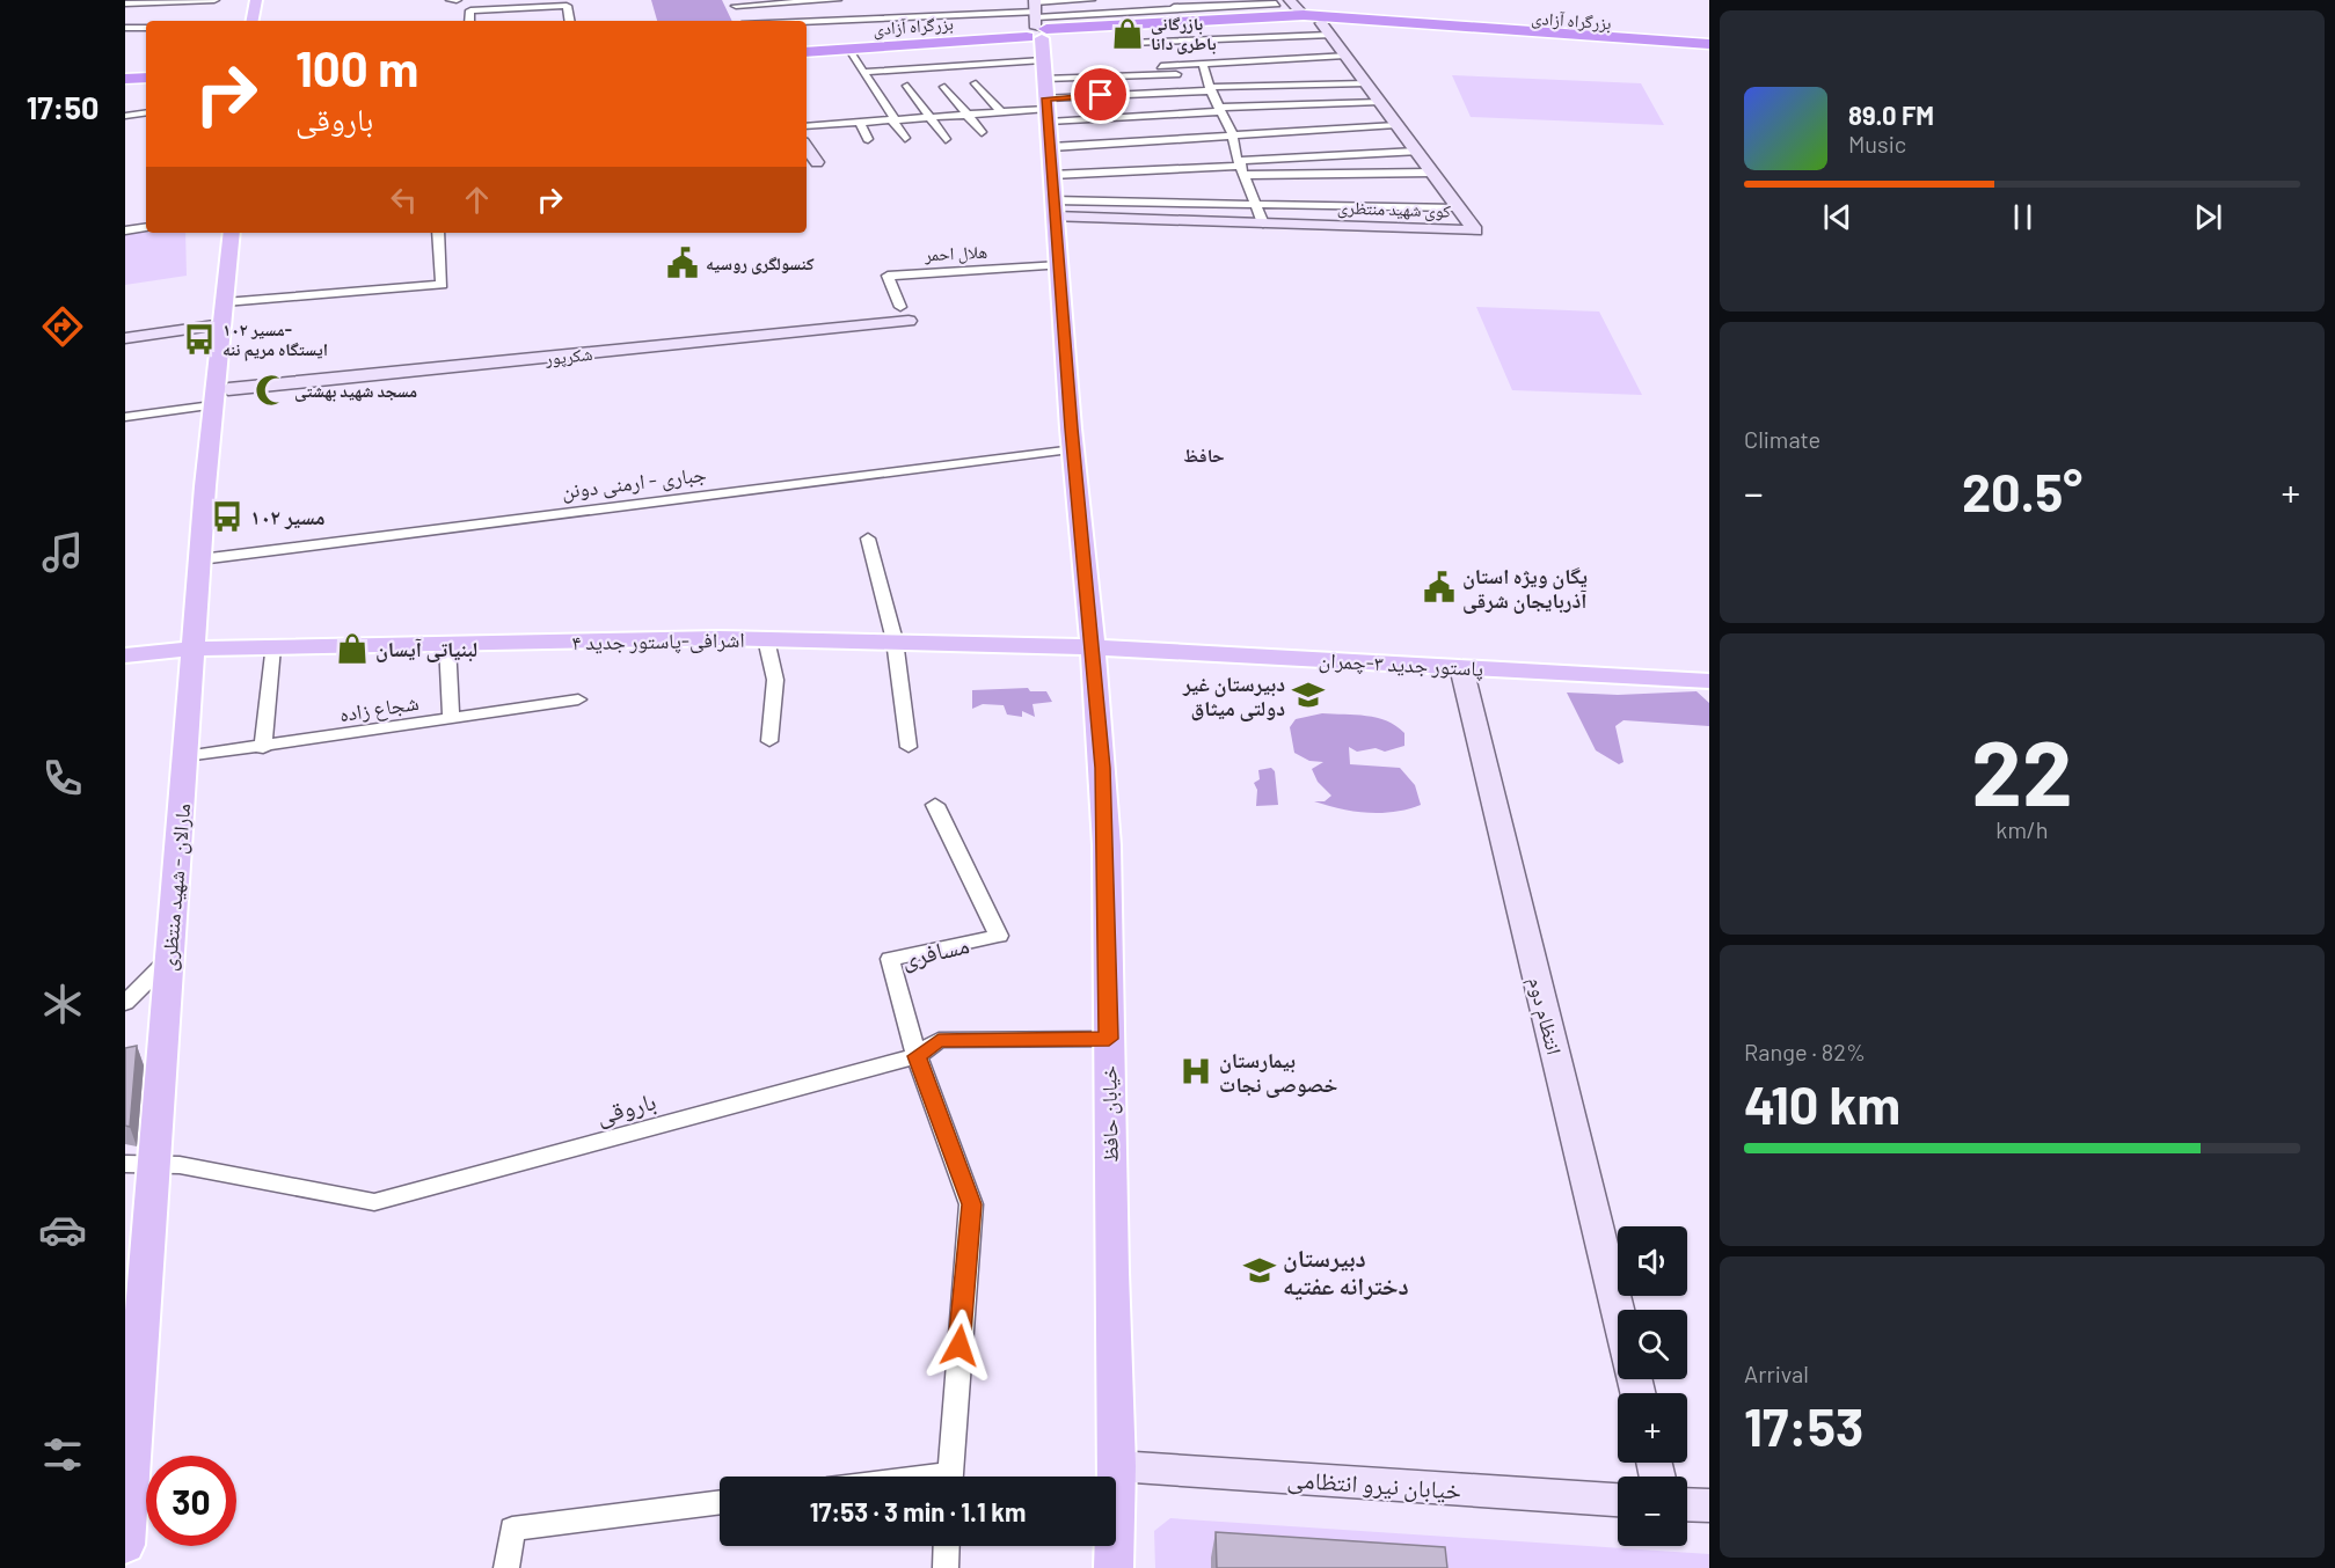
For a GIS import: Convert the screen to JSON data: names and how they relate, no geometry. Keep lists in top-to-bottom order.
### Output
{
  "streets": {
    "highway": ["بزرگراه آزادی"],
    "main road": [
      "اشرافی-پاستور جدید ۴",
      "پاستور جدید ۳-چمران",
      "مارالان - شهید منتظری",
      "خیابان حافظ"
    ],
    "street": [
      "کوی شهید منتظری",
      "هلال احمر",
      "شکرپور",
      "جباری - ارمنی دونن",
      "شجاع زاده",
      "مسافری",
      "انتظام دوم",
      "باروقی",
      "خیابان نیرو انتظامی"
    ]
  },
  "crossings": [
    ["بزرگراه آزادی", "کوی شهید منتظری"],
    ["بزرگراه آزادی", "خیابان حافظ"],
    ["کوی شهید منتظری", "خیابان حافظ"],
    ["هلال احمر", "شکرپور"],
    ["هلال احمر", "خیابان حافظ"],
    ["شکرپور", "مارالان - شهید منتظری"],
    ["جباری - ارمنی دونن", "مارالان - شهید منتظری"],
    ["جباری - ارمنی دونن", "خیابان حافظ"],
    ["اشرافی-پاستور جدید ۴", "پاستور جدید ۳-چمران"],
    ["اشرافی-پاستور جدید ۴", "مارالان - شهید منتظری"],
    ["اشرافی-پاستور جدید ۴", "خیابان حافظ"],
    ["پاستور جدید ۳-چمران", "انتظام دوم"],
    ["پاستور جدید ۳-چمران", "خیابان حافظ"],
    ["شجاع زاده", "مارالان - شهید منتظری"],
    ["مارالان - شهید منتظری", "باروقی"],
    ["مسافری", "باروقی"],
    ["باروقی", "خیابان حافظ"],
    ["خیابان حافظ", "خیابان نیرو انتظامی"]
  ],
  "districts": ["حافظ"],
  "places": {
    "shop": ["بازرگانی باطری دانا", "لبنیاتی آیسان"],
    "public building": ["کنسولگری روسیه", "یگان ویژه استان آذربایجان شرقی"],
    "bus stop": ["مسیر ۱۰۲- ایستگاه مریم ننه", "مسیر ۱۰۲"],
    "mosque": ["مسجد شهید بهشتی"],
    "school or university": ["دبیرستان غیر دولتی میثاق", "دبیرستان دخترانه عفتیه"],
    "hospital": ["بیمارستان خصوصی نجات"]
  },
  "page": {
    "tabs": "17:50",
    "turn": ["100 m", "باروقی"],
    "song": ["89.0 FM", "Music"],
    "tile": [
      "Climate",
      ["22", "km/h"],
      ["Range · 82%", "410 km"],
      ["Arrival", "17:53"]
    ],
    "heat": ["−", "20.5°", "+"],
    "map_buttons": ["+", "−"],
    "limit": "30",
    "trip": "17:53 · 3 min · 1.1 km"
  }
}
